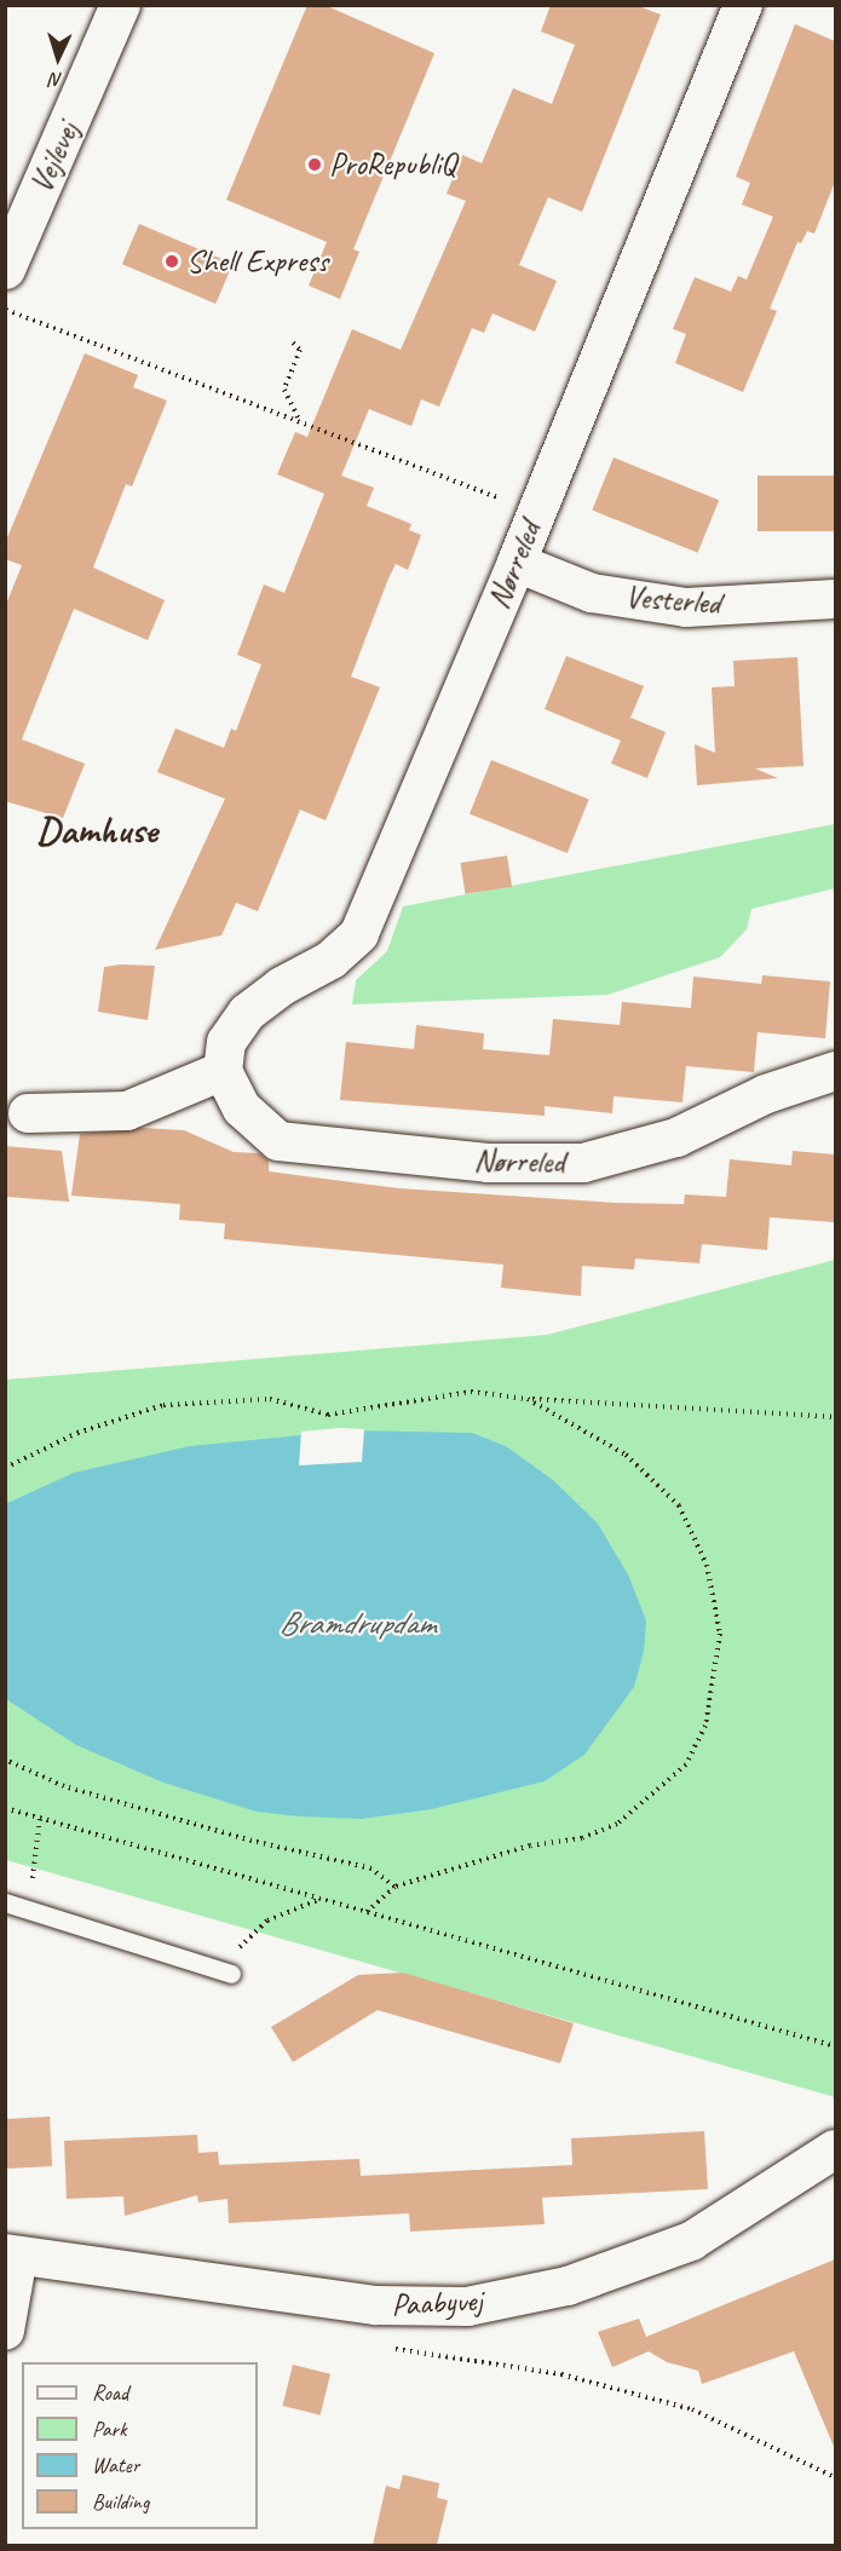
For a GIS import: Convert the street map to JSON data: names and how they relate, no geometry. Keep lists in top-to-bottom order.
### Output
{
  "streets": {
    "street": [
      "Vejlevej",
      "Nørreled",
      "Vesterled",
      "Paabyvej"
    ]
  },
  "crossings": [
    ["Nørreled", "Vesterled"]
  ],
  "districts": ["Damhuse"],
  "water": ["Bramdrupdam"],
  "places": ["ProRepubliQ", "Shell Express"],
  "legend": [
    "Road",
    "Park",
    "Water",
    "Building"
  ],
  "north": "bottom"
}
